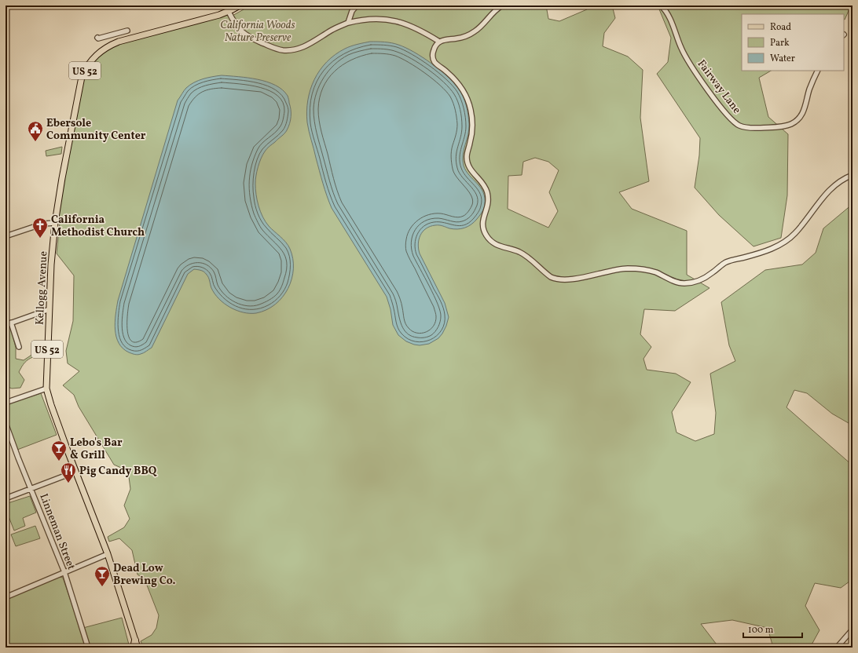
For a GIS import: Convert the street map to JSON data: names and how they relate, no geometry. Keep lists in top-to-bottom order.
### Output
{
  "streets": {
    "main road": ["US 52", "Kellogg Avenue"],
    "street": ["Fairway Lane", "Linneman Street"]
  },
  "parks": ["California Woods Nature Preserve"],
  "places": {
    "public building": ["Ebersole Community Center"],
    "church": ["California Methodist Church"],
    "bar": ["Lebo's Bar & Grill", "Dead Low Brewing Co."],
    "restaurant": ["Pig Candy BBQ"]
  },
  "legend": ["Road", "Park", "Water"],
  "scale_bar": "100 m"
}
